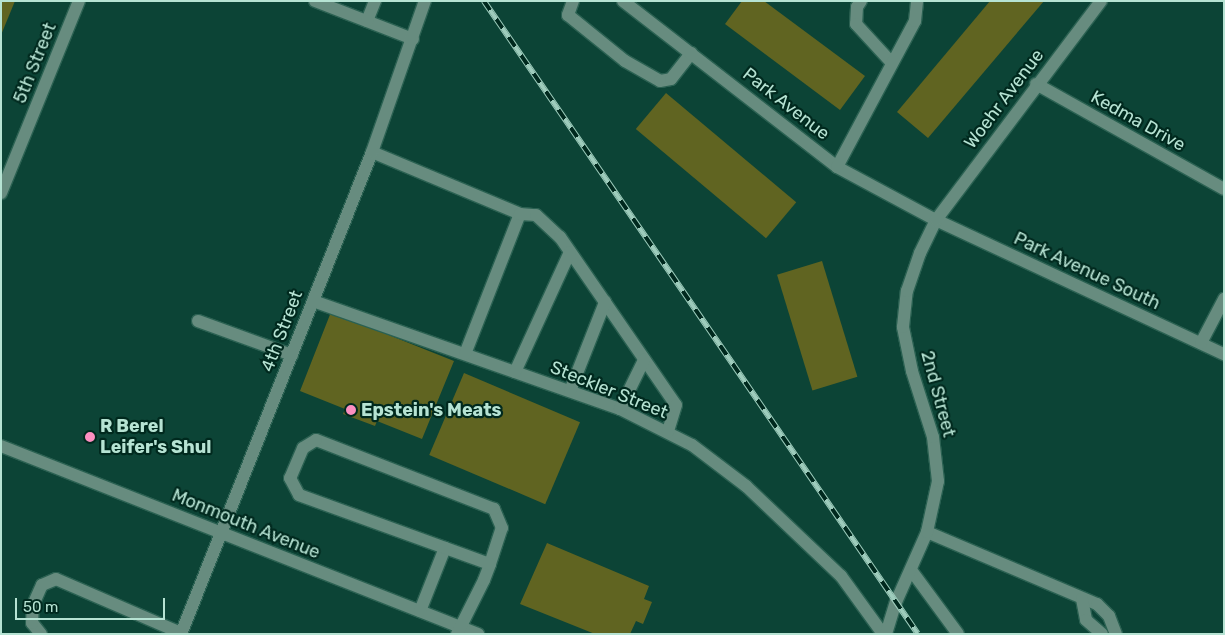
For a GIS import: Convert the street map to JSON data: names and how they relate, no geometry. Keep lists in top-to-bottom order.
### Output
{
  "streets": {
    "street": [
      "5th Street",
      "Woehr Avenue",
      "Park Avenue",
      "Kedma Drive",
      "Park Avenue South",
      "4th Street",
      "Steckler Street",
      "2nd Street",
      "Monmouth Avenue"
    ]
  },
  "crossings": [
    ["Woehr Avenue", "Park Avenue"],
    ["Woehr Avenue", "Kedma Drive"],
    ["Woehr Avenue", "Park Avenue South"],
    ["Woehr Avenue", "2nd Street"],
    ["Park Avenue", "Park Avenue South"],
    ["Park Avenue", "2nd Street"],
    ["Park Avenue South", "2nd Street"],
    ["4th Street", "Steckler Street"],
    ["4th Street", "Monmouth Avenue"],
    ["Steckler Street", "2nd Street"]
  ],
  "places": ["Epstein's Meats", "R Berel Leifer's Shul"],
  "scale_bar": "50 m"
}
